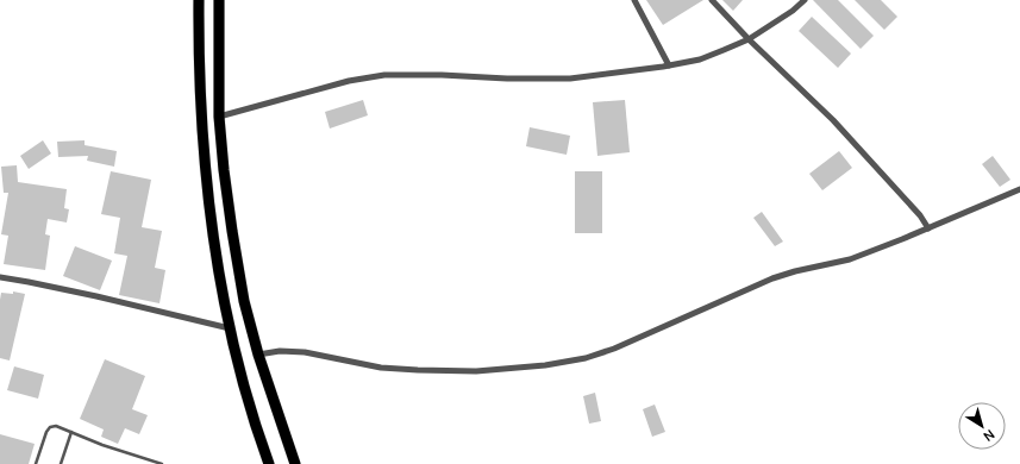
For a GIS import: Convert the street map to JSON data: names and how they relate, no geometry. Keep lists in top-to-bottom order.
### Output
{
  "north": "bottom right"
}
